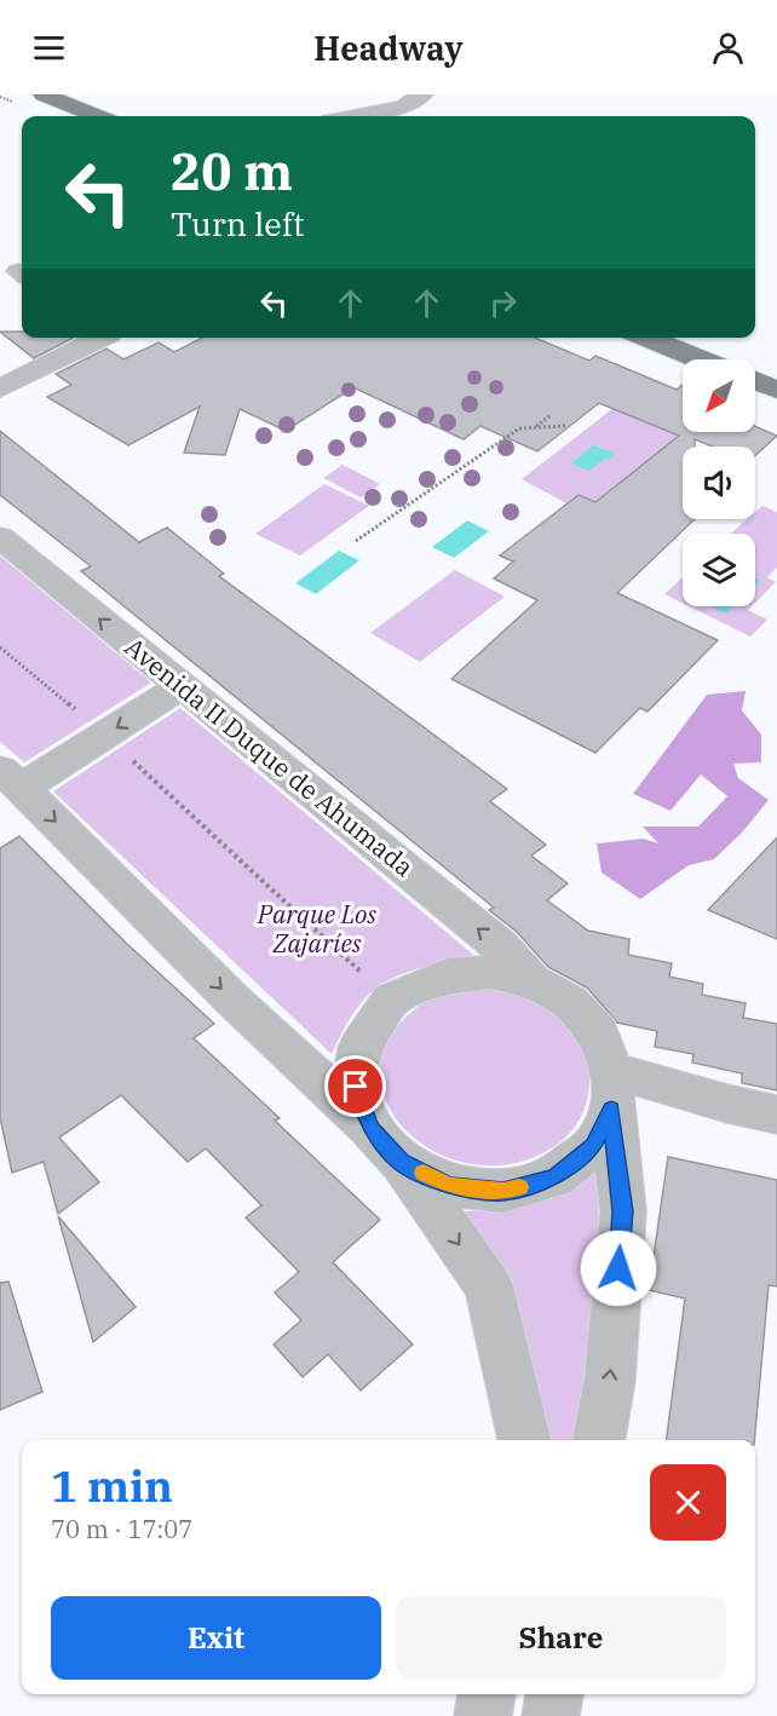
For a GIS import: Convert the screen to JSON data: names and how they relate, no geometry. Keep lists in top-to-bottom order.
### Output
{
  "streets": {
    "street": ["Avenida II Duque de Ahumada"]
  },
  "parks": ["Parque Los Zajaríes"],
  "north": "bottom left",
  "page": {
    "header": "Headway",
    "turn": ["20 m", "Turn left"],
    "heading": ["1 min", "70 m · 17:07"],
    "buttons": ["Exit", "Share"]
  }
}
